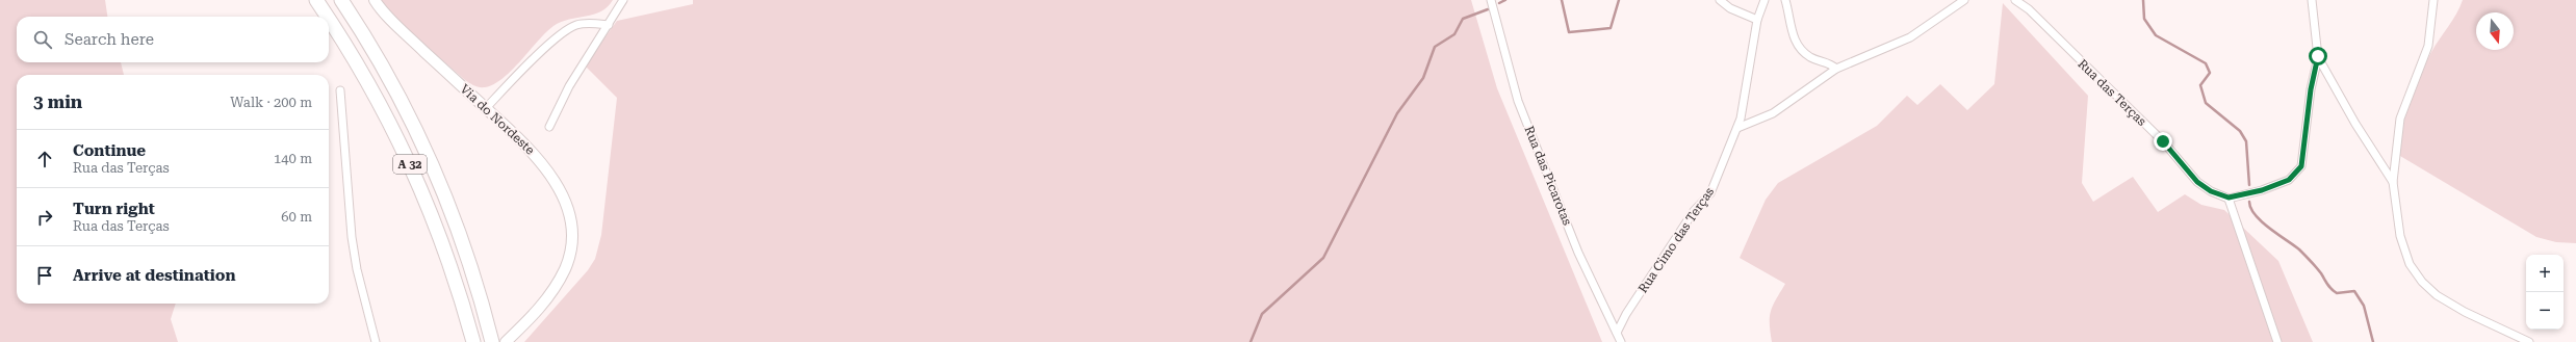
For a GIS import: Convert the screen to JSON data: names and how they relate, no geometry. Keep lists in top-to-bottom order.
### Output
{
  "streets": {
    "highway": ["A 32"],
    "main road": ["Via do Nordeste"],
    "street": ["Rua das Terças", "Rua das Picarotas", "Rua Cimo das Terças"]
  },
  "crossings": [
    ["Rua das Picarotas", "Rua Cimo das Terças"]
  ],
  "north": "bottom",
  "page": {
    "search": "Search here",
    "heading": ["3 min", "Walk · 200 m"],
    "list": [
      ["Continue", "Rua das Terças", "140 m"],
      ["Turn right", "Rua das Terças", "60 m"],
      "Arrive at destination"
    ],
    "map_buttons": ["+", "−"]
  }
}
